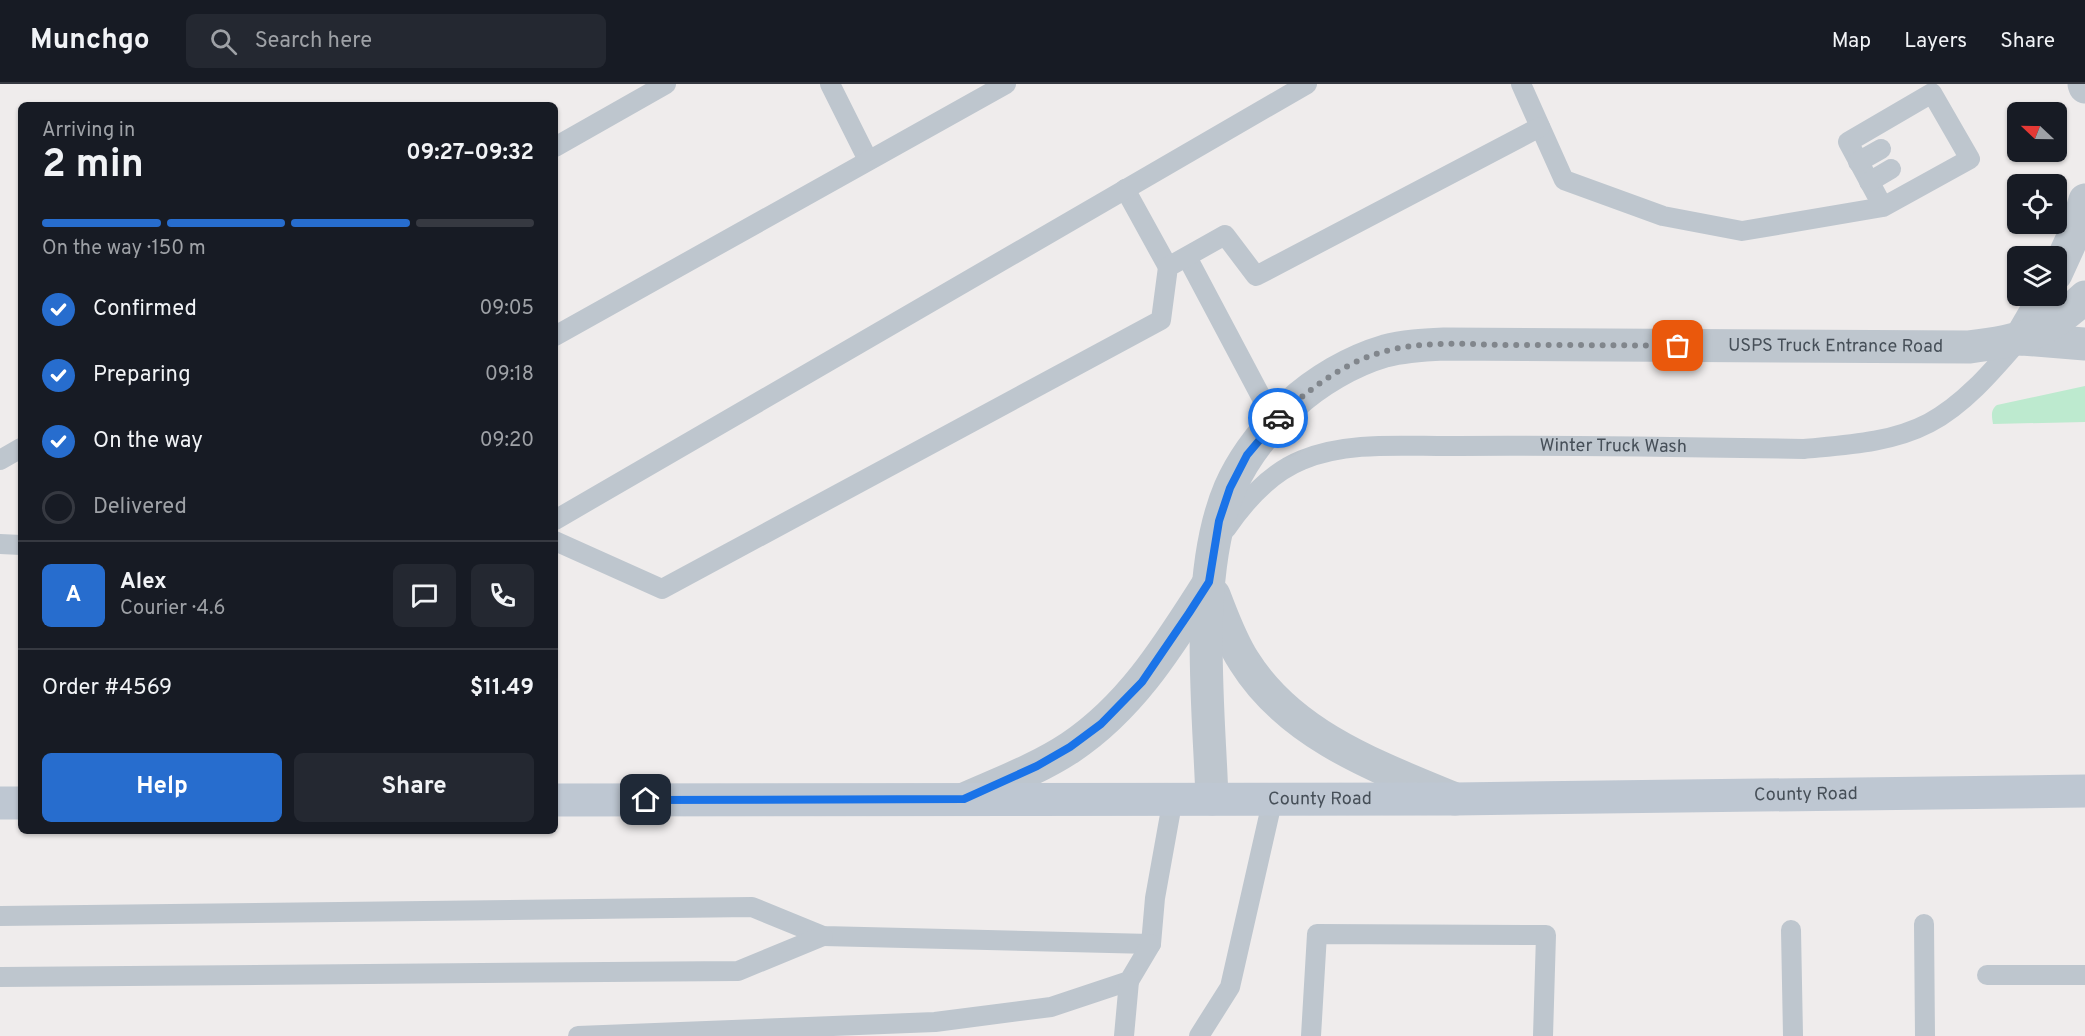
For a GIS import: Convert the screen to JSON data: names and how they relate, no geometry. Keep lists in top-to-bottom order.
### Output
{
  "streets": {
    "main road": ["County Road"],
    "street": ["USPS Truck Entrance Road"],
    "lane": ["Winter Truck Wash"]
  },
  "crossings": [
    ["USPS Truck Entrance Road", "Winter Truck Wash"],
    ["USPS Truck Entrance Road", "County Road"]
  ],
  "north": "left",
  "page": {
    "header": "Munchgo",
    "search": "Search here",
    "nav": ["Map", "Layers", "Share"],
    "heading": ["2 min", "Arriving in", "09:27–09:32"],
    "panel": [
      "Alex",
      "Courier · 4.6",
      "Order #4569",
      "$11.49"
    ],
    "bar": "On the way · 150 m",
    "list": [
      ["Confirmed", "09:05"],
      ["Preparing", "09:18"],
      ["On the way", "09:20"],
      "Delivered"
    ],
    "round": "A",
    "buttons": ["Help", "Share"]
  }
}
